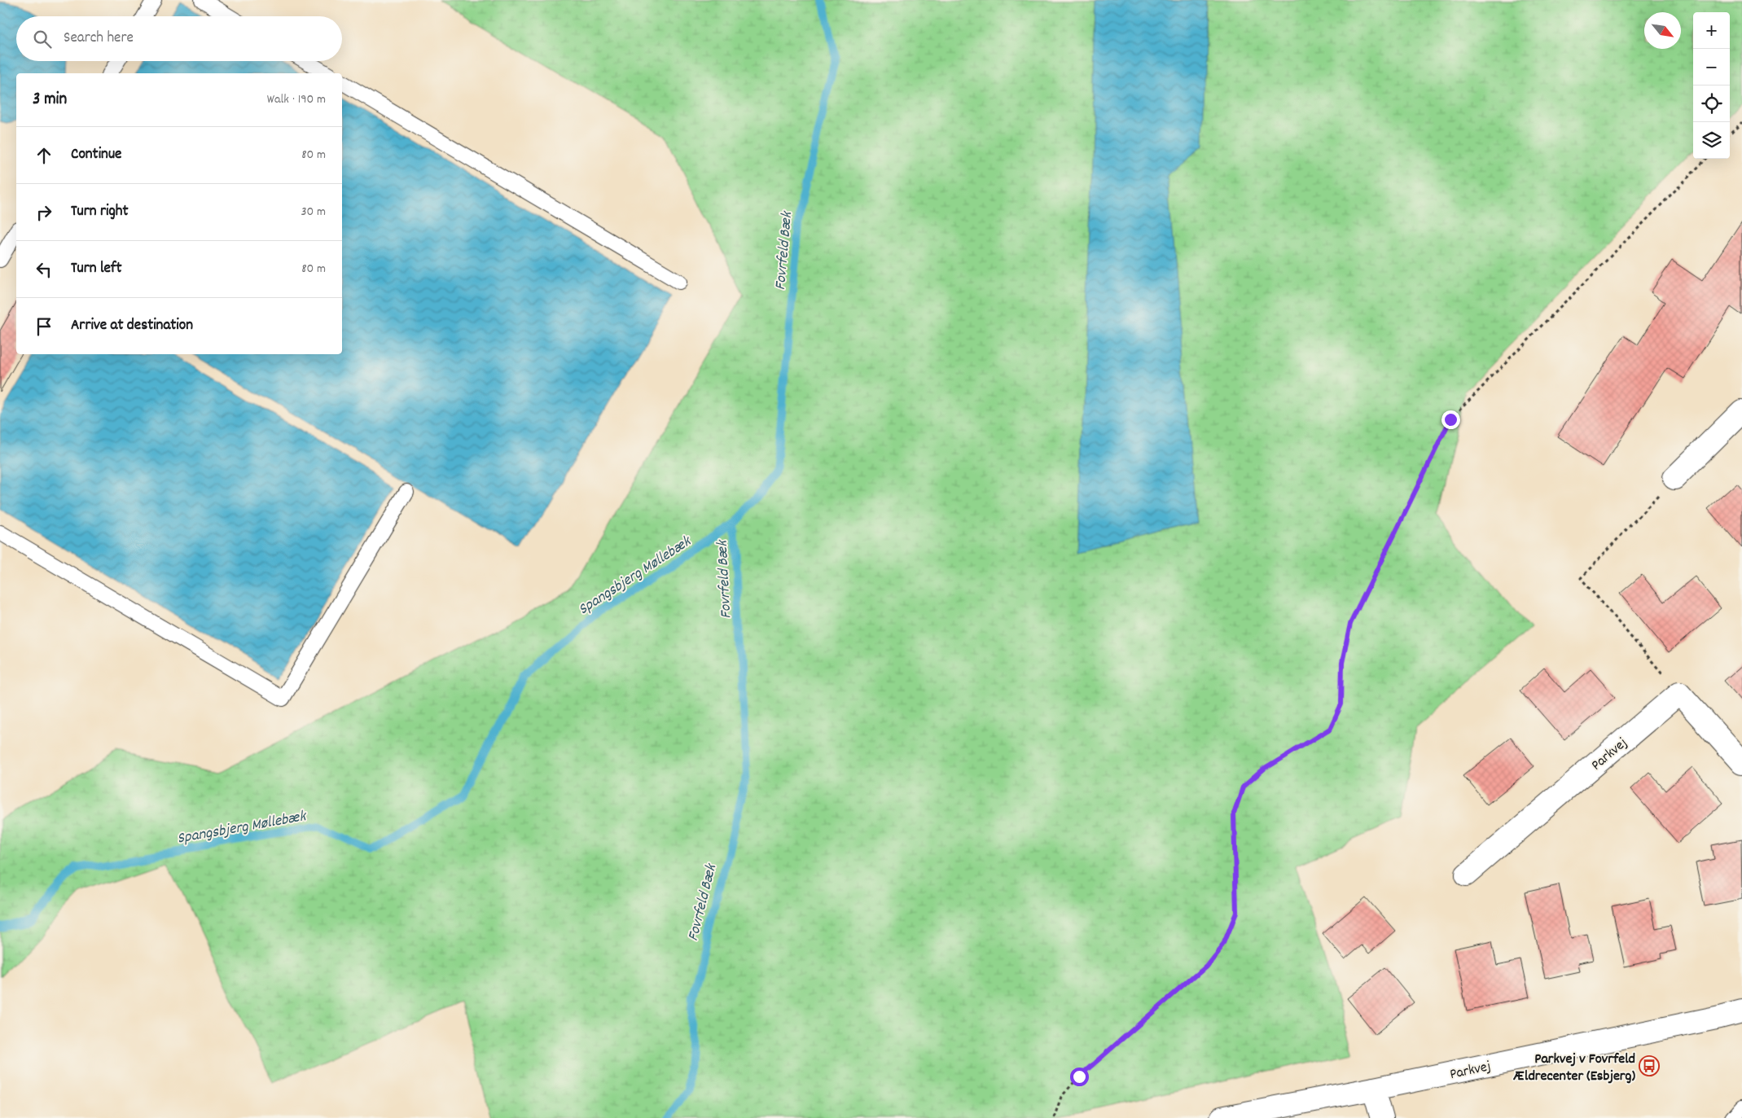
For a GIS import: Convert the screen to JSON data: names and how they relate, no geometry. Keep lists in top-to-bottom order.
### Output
{
  "streets": {
    "street": ["Parkvej"]
  },
  "water": ["Fovrfeld Bæk", "Spangsbjerg Møllebæk"],
  "places": {
    "bus stop": ["Parkvej v Fovrfeld Ældrecenter (Esbjerg)"]
  },
  "north": "bottom right",
  "page": {
    "map_buttons": ["+", "−"],
    "search": "Search here",
    "heading": ["3 min", "Walk · 190 m"],
    "list": [
      ["Continue", "80 m"],
      ["Turn right", "30 m"],
      ["Turn left", "80 m"],
      "Arrive at destination"
    ]
  }
}
